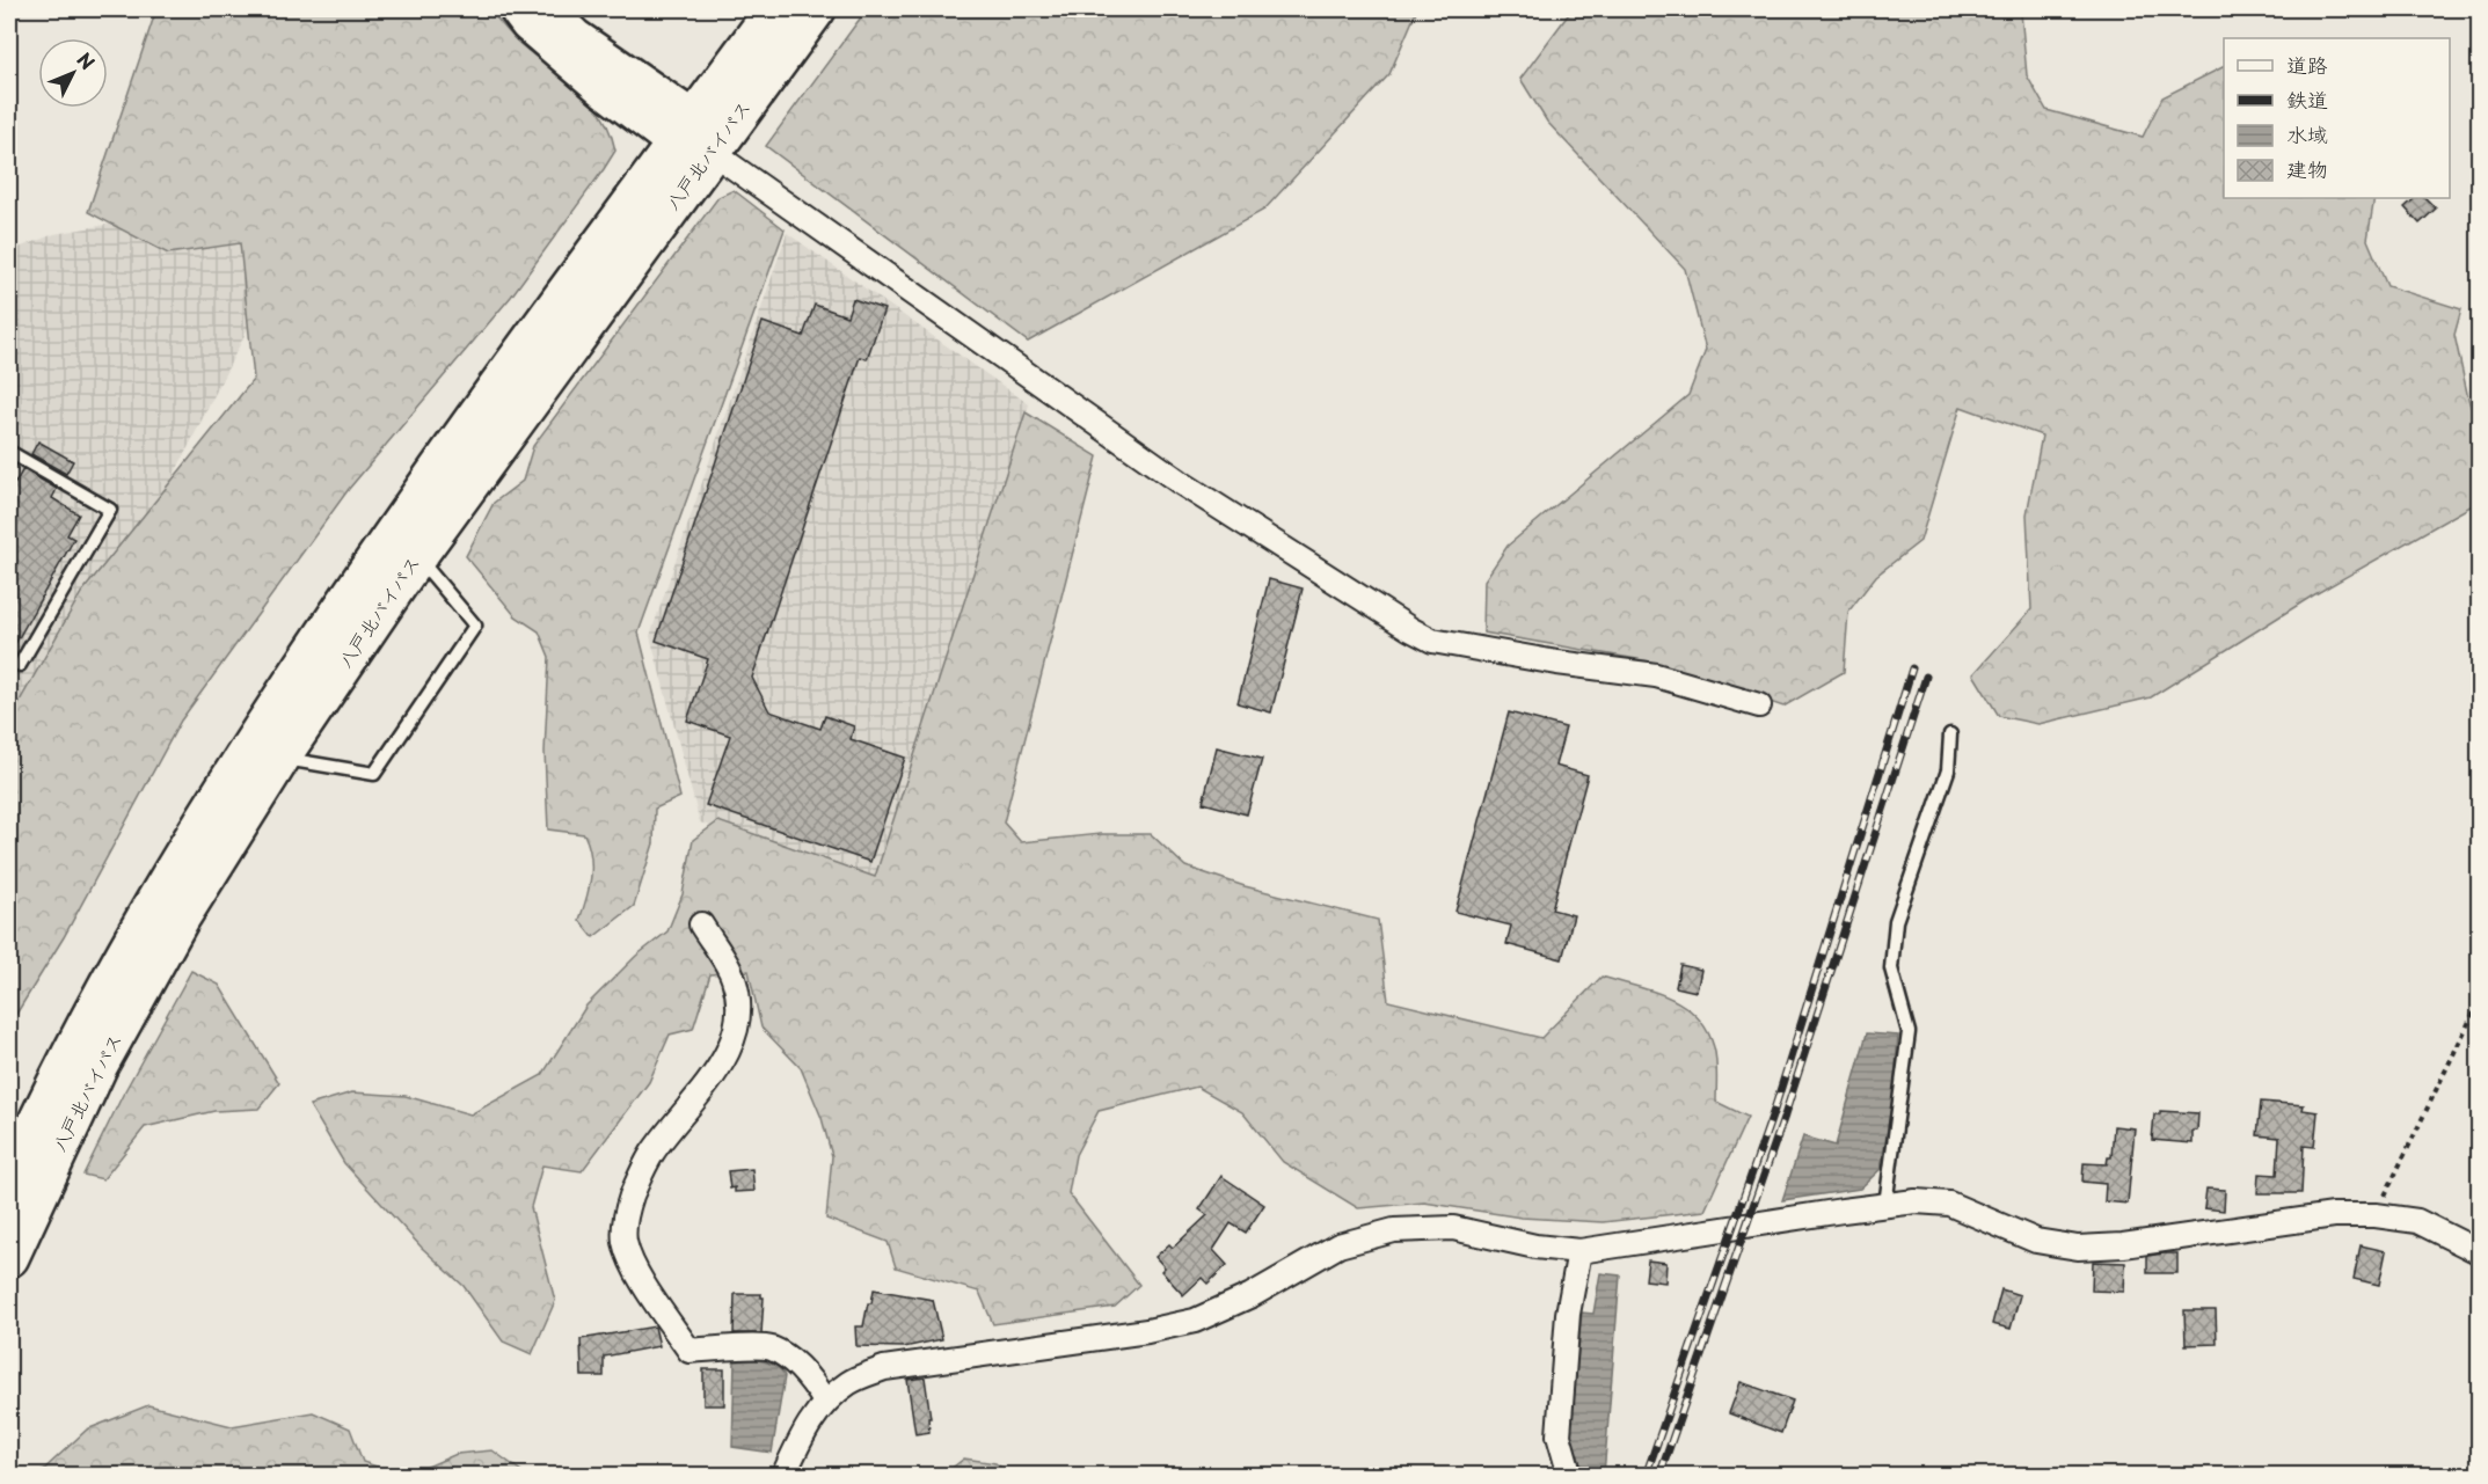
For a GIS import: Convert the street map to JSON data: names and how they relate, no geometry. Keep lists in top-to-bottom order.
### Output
{
  "streets": {
    "highway": ["八戸北バイパス"]
  },
  "legend": [
    "道路",
    "鉄道",
    "水域",
    "建物"
  ],
  "north": "top right"
}
